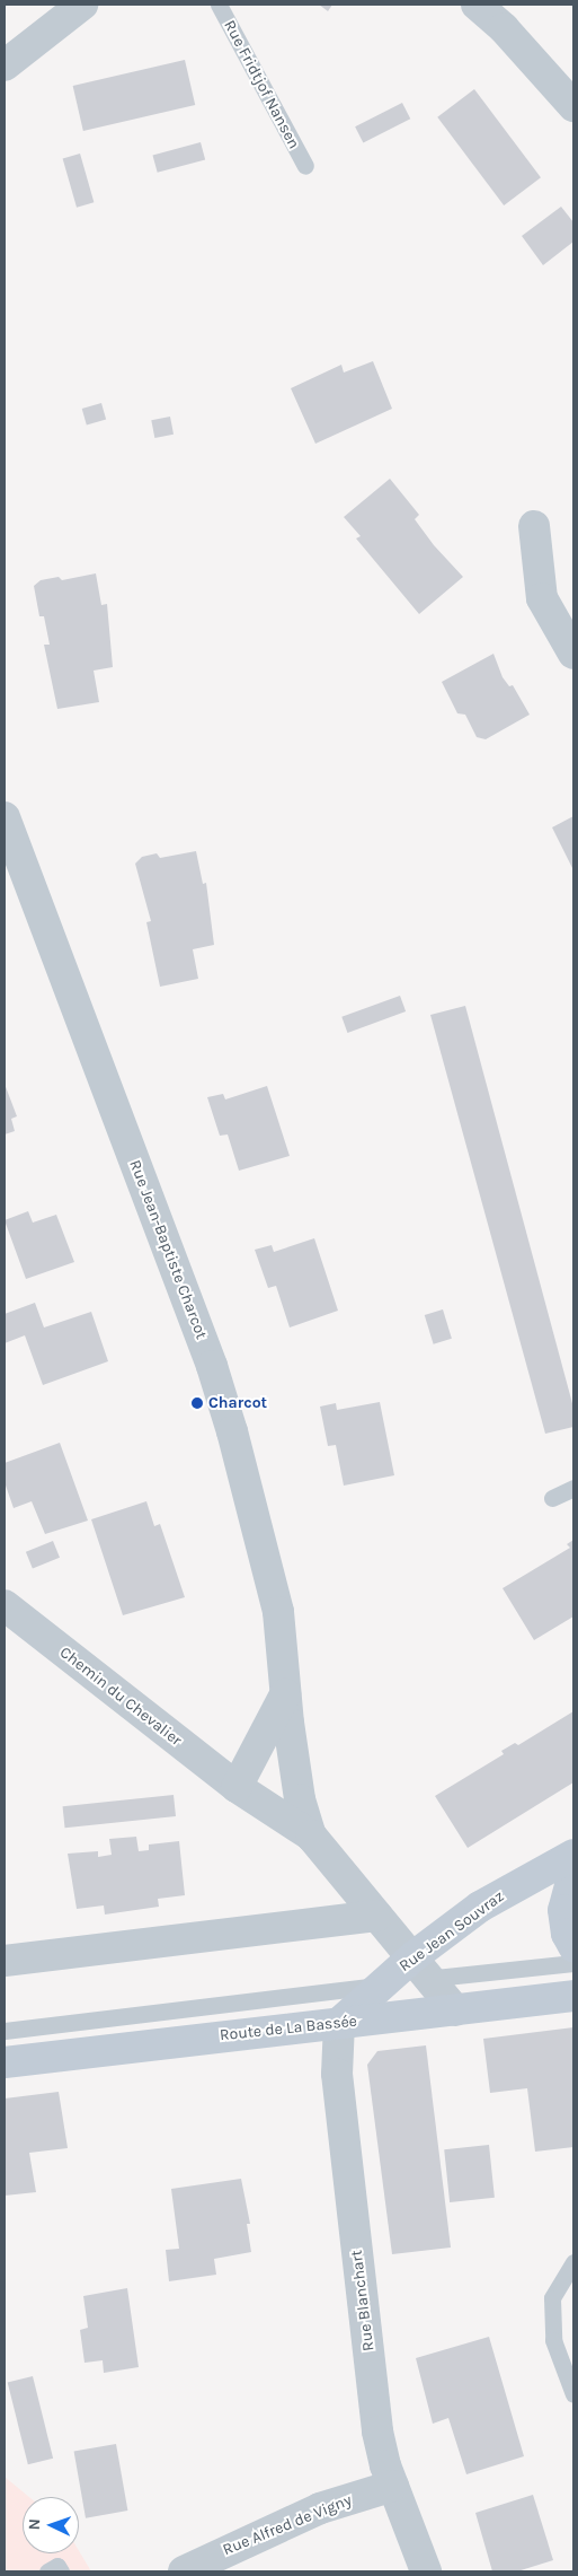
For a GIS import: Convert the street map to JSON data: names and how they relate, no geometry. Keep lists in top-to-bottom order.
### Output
{
  "streets": {
    "main road": ["Rue Jean Souvraz", "Route de La Bassée"],
    "street": [
      "Rue Jean-Baptiste Charcot",
      "Chemin du Chevalier",
      "Rue Blanchart",
      "Rue Alfred de Vigny"
    ],
    "lane": ["Rue Fridtjof Nansen"]
  },
  "crossings": [
    ["Rue Jean-Baptiste Charcot", "Chemin du Chevalier"],
    ["Rue Jean-Baptiste Charcot", "Rue Jean Souvraz"],
    ["Rue Jean-Baptiste Charcot", "Route de La Bassée"],
    ["Rue Jean Souvraz", "Route de La Bassée"],
    ["Rue Jean Souvraz", "Rue Blanchart"],
    ["Route de La Bassée", "Rue Blanchart"],
    ["Rue Blanchart", "Rue Alfred de Vigny"]
  ],
  "places": ["Charcot"],
  "north": "left"
}
